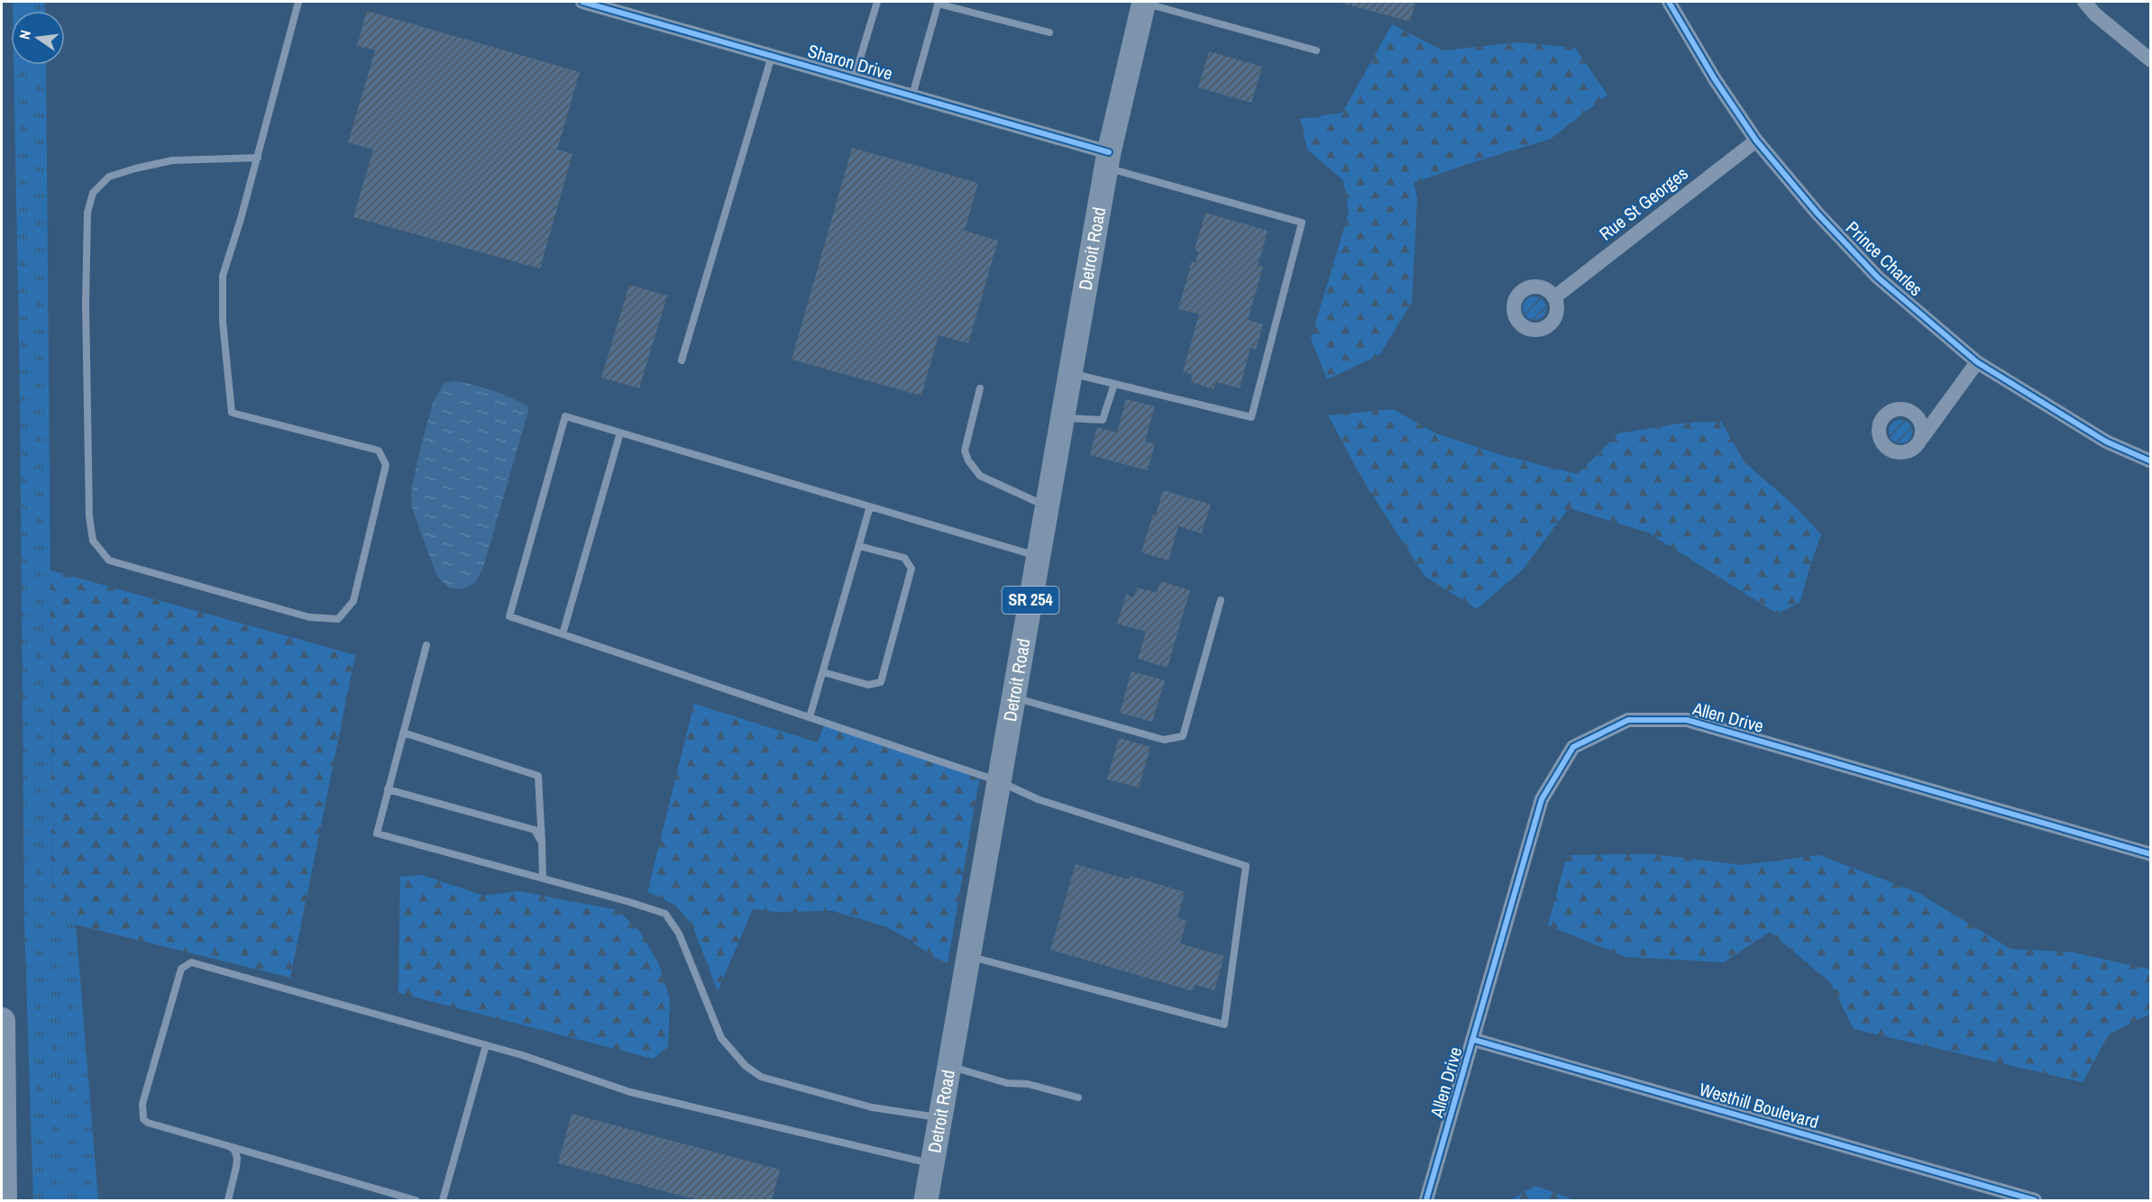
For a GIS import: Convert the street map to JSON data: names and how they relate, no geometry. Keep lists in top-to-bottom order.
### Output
{
  "streets": {
    "main road": ["Detroit Road", "SR 254"],
    "street": [
      "Sharon Drive",
      "Rue St Georges",
      "Prince Charles",
      "Allen Drive",
      "Westhill Boulevard"
    ]
  },
  "crossings": [
    ["Sharon Drive", "Detroit Road"],
    ["Rue St Georges", "Prince Charles"],
    ["Allen Drive", "Westhill Boulevard"]
  ],
  "north": "left"
}
